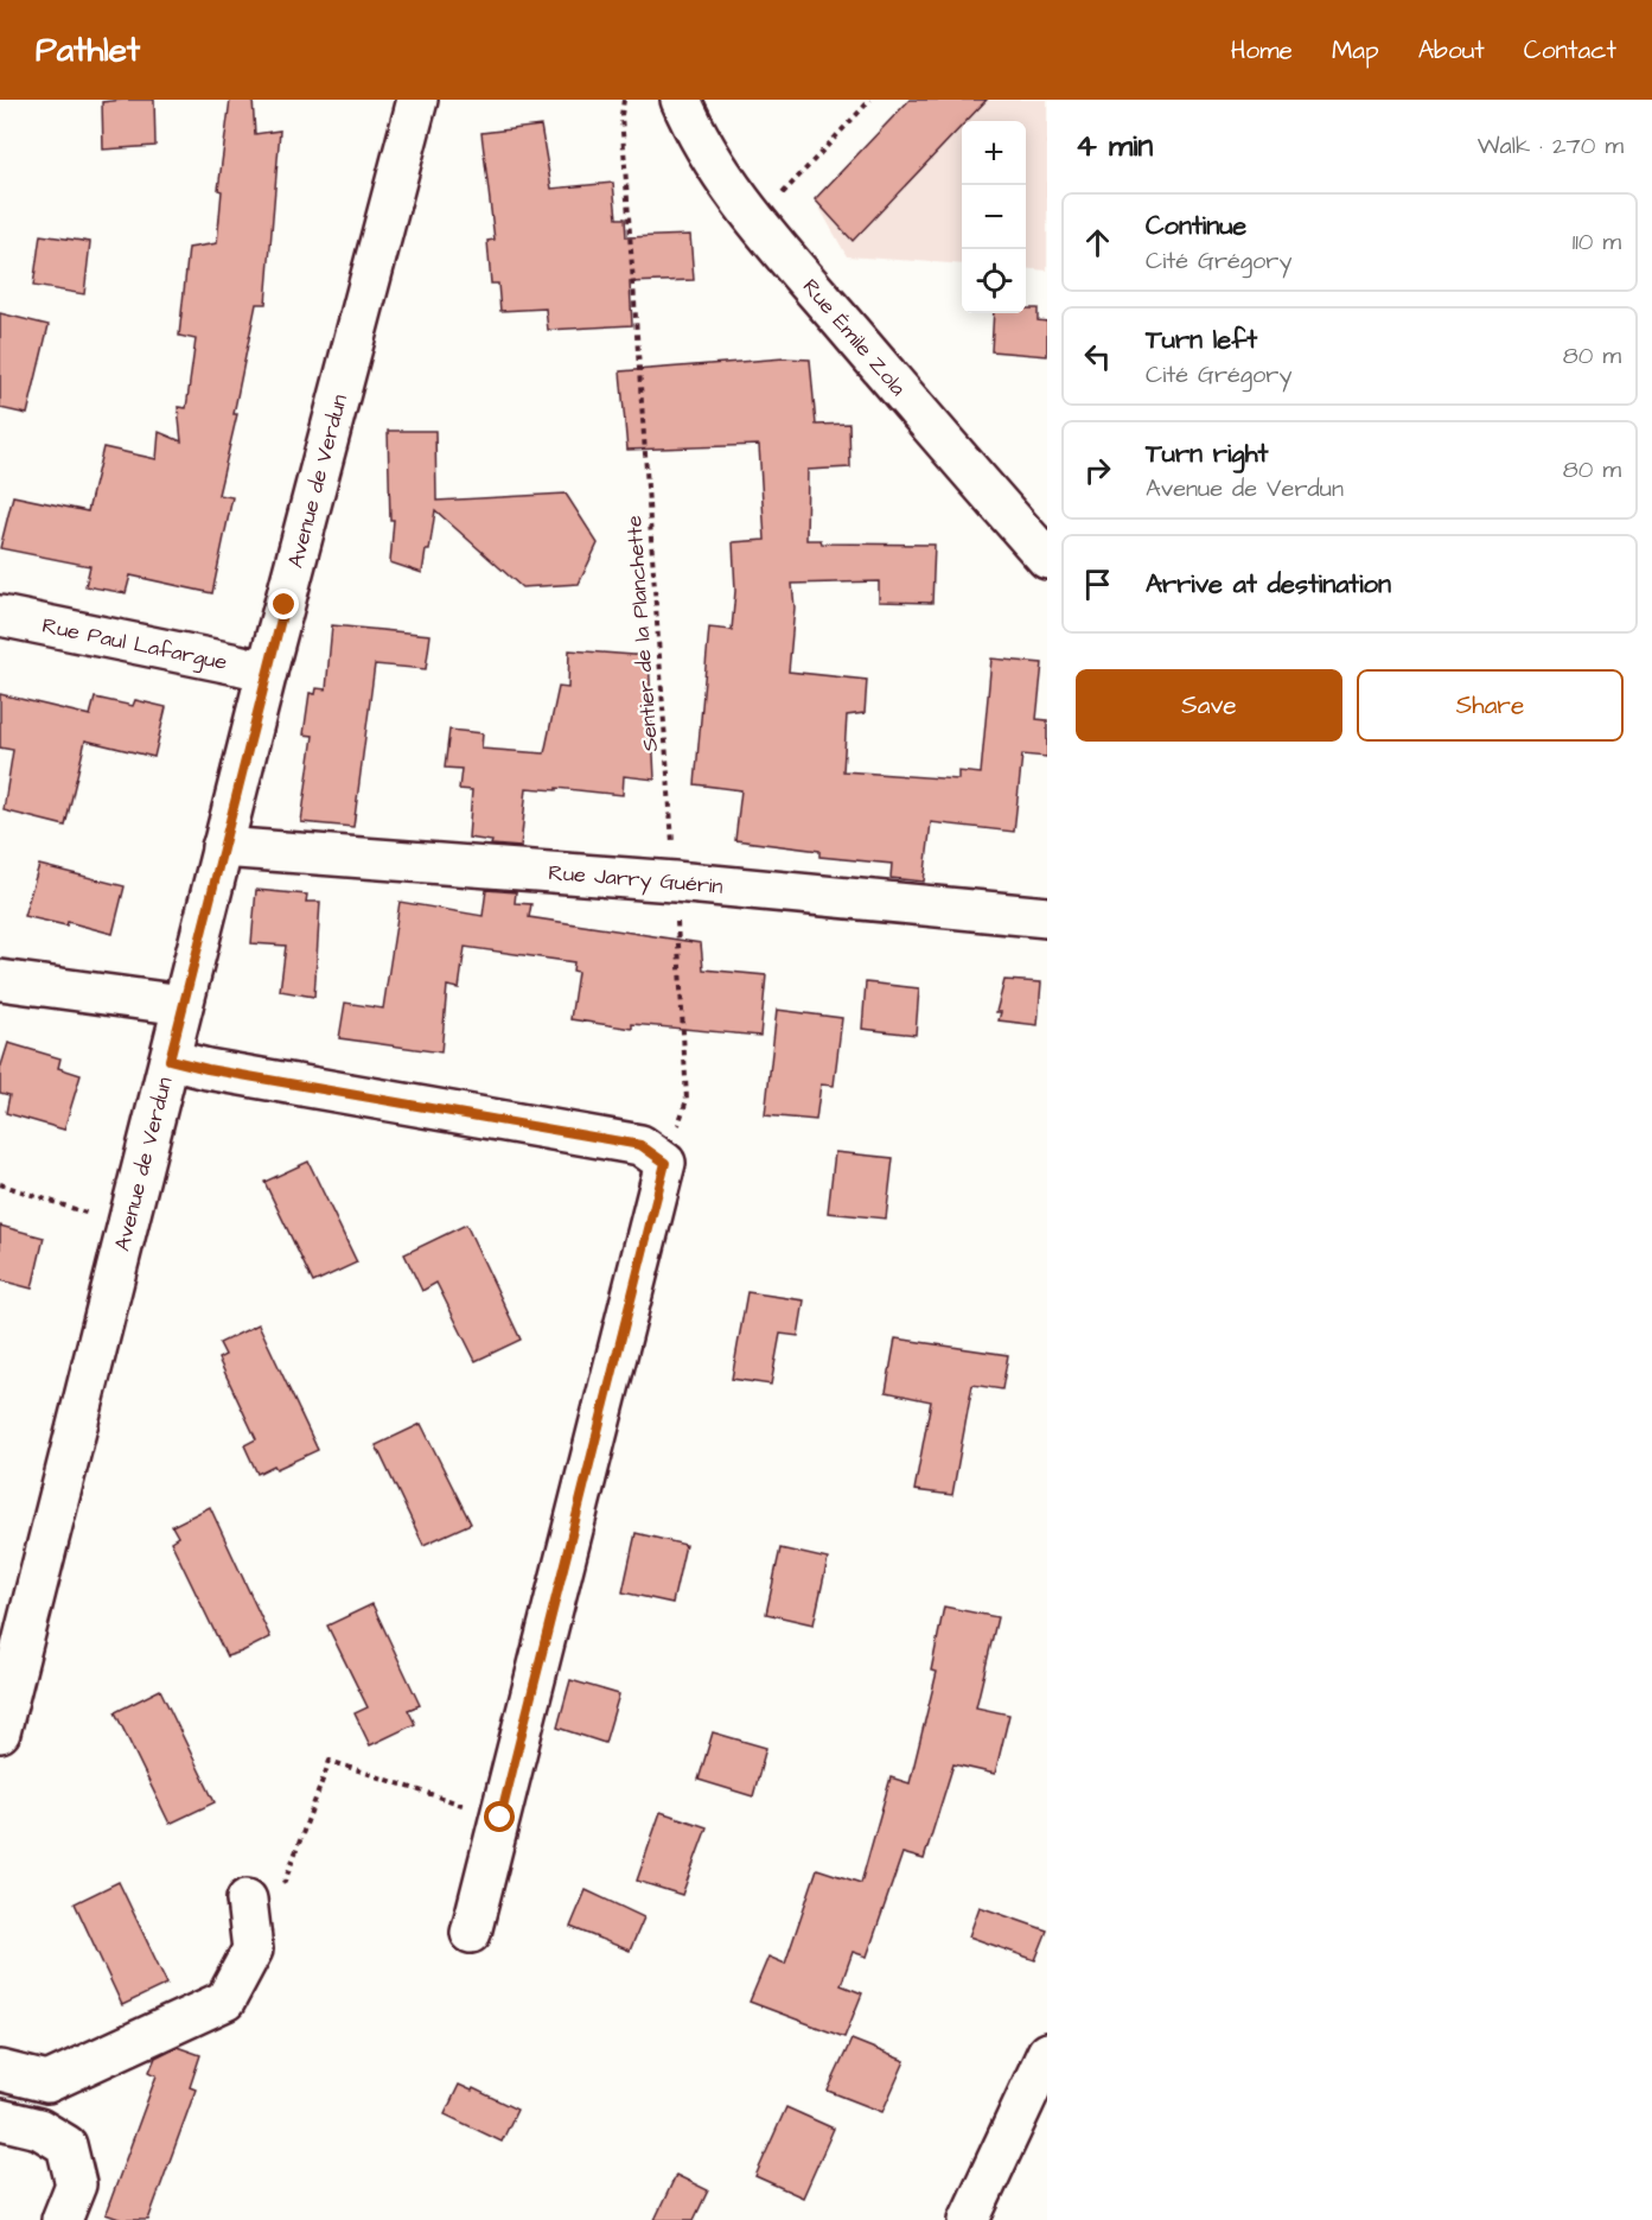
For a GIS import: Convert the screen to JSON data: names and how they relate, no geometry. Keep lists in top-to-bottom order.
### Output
{
  "streets": {
    "street": [
      "Rue Émile Zola",
      "Avenue de Verdun",
      "Rue Paul Lafargue",
      "Rue Jarry Guérin"
    ],
    "path": ["Sentier de la Planchette"]
  },
  "crossings": [
    ["Avenue de Verdun", "Rue Paul Lafargue"],
    ["Avenue de Verdun", "Rue Jarry Guérin"],
    ["Sentier de la Planchette", "Rue Jarry Guérin"]
  ],
  "page": {
    "header": "Pathlet",
    "nav": [
      "Home",
      "Map",
      "About",
      "Contact"
    ],
    "heading": ["4 min", "Walk · 270 m"],
    "map_buttons": ["+", "−"],
    "list": [
      ["Continue", "Cité Grégory", "110 m"],
      ["Turn left", "Cité Grégory", "80 m"],
      ["Turn right", "Avenue de Verdun", "80 m"],
      "Arrive at destination"
    ],
    "buttons": ["Save", "Share"]
  }
}
